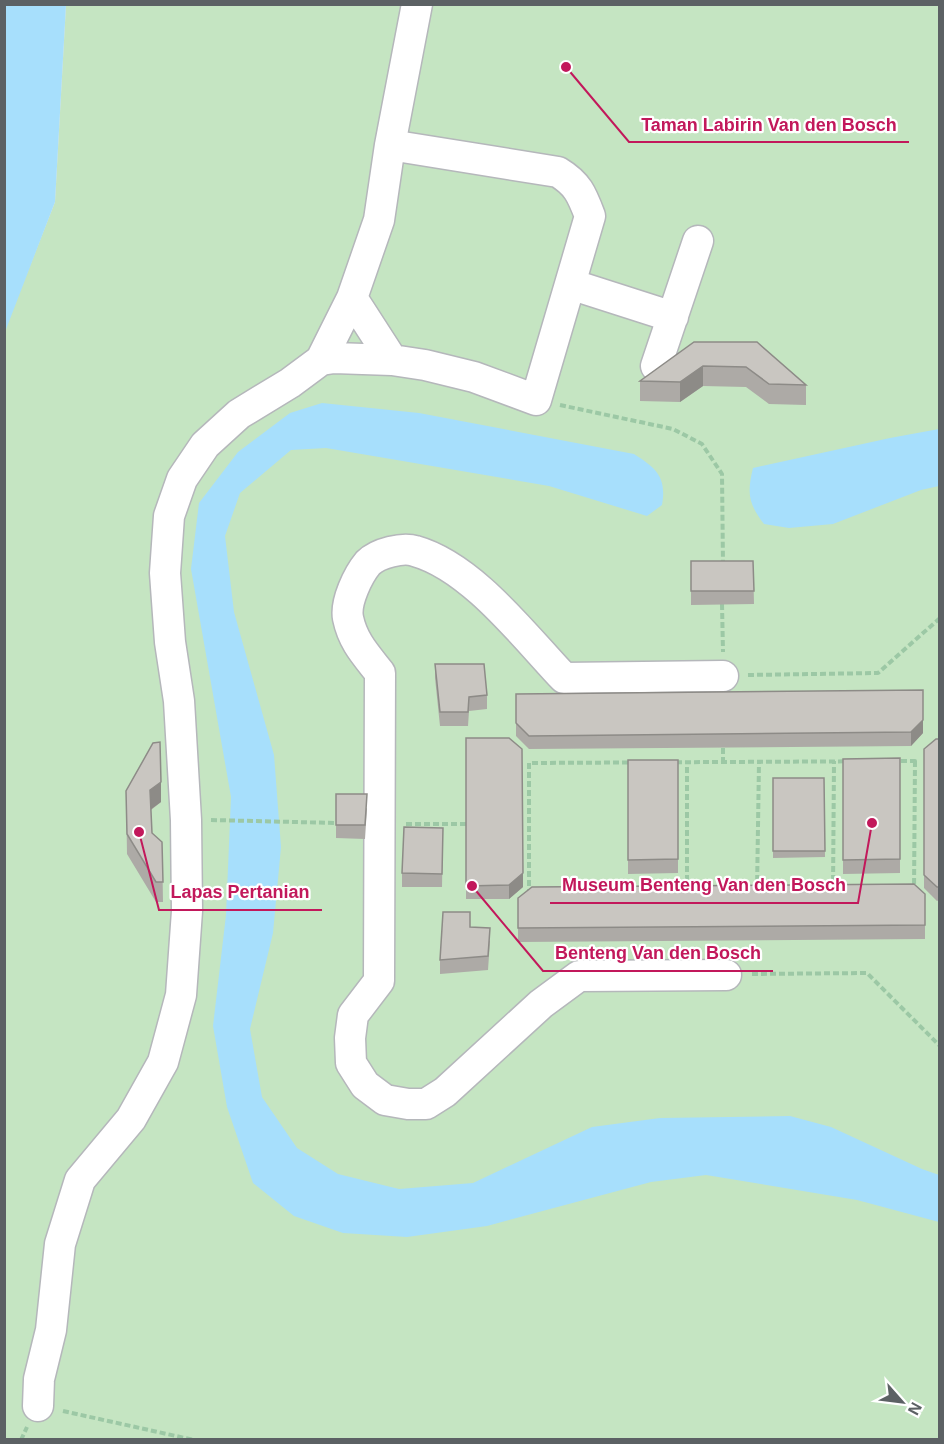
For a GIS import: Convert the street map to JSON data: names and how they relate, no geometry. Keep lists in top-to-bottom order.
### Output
{
  "places": [
    "Taman Labirin Van den Bosch",
    "Museum Benteng Van den Bosch",
    "Lapas Pertanian",
    "Benteng Van den Bosch"
  ],
  "north": "bottom right"
}
